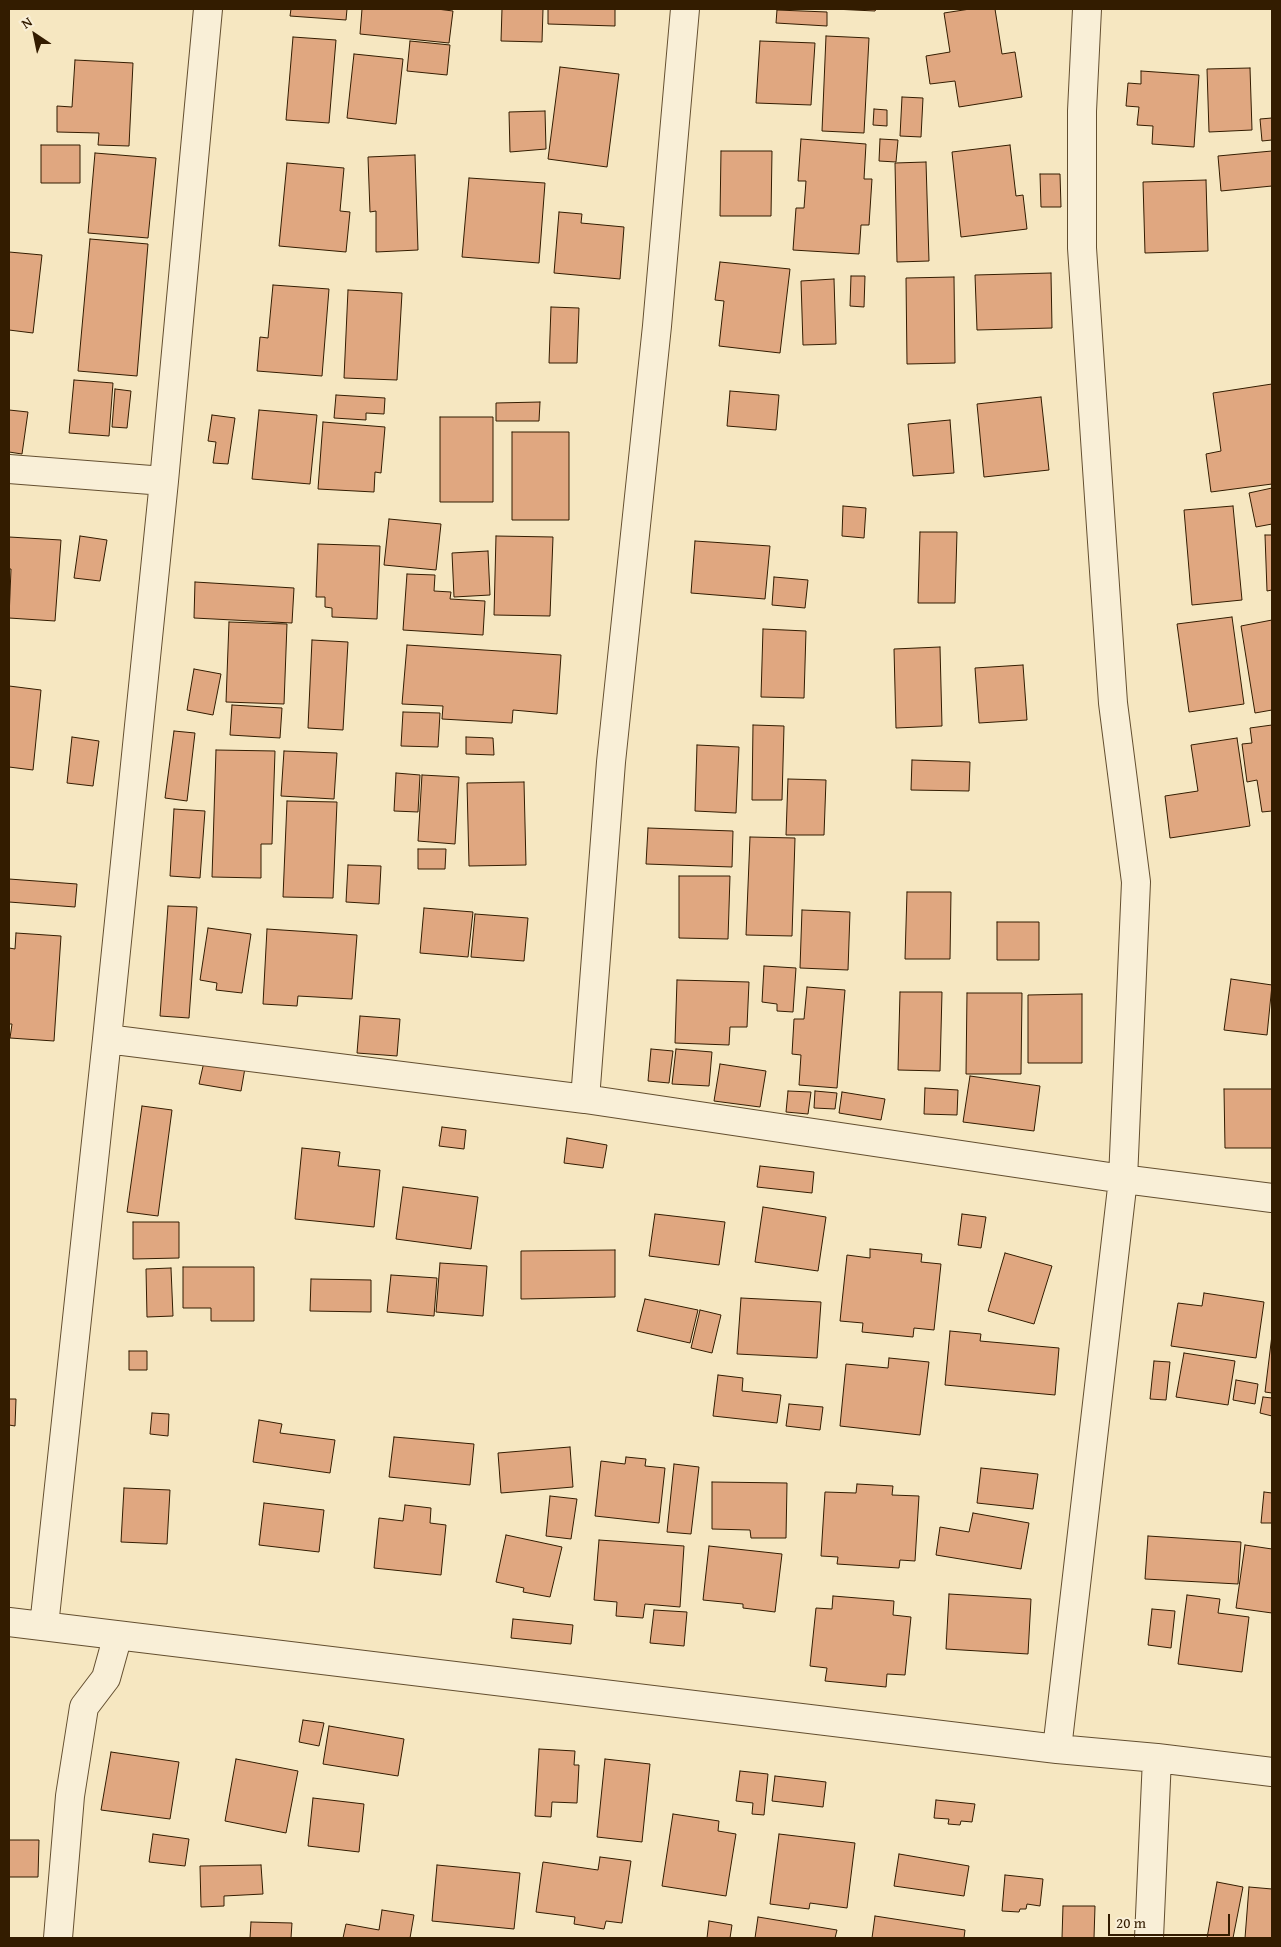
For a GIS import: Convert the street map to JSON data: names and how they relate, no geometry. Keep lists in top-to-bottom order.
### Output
{
  "scale_bar": "20 m",
  "north": "top left"
}
